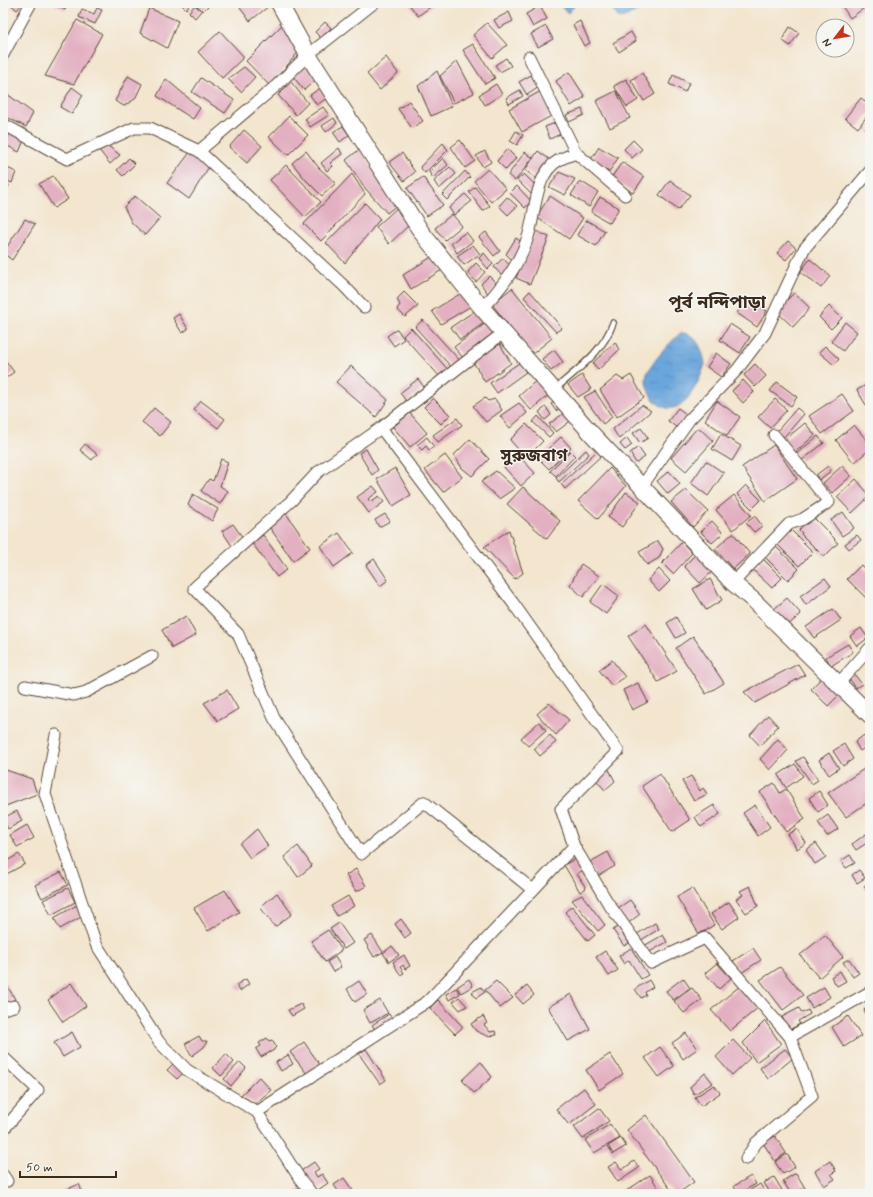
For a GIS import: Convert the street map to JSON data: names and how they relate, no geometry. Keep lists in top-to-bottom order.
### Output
{
  "districts": ["পূর্ব নন্দিপাড়া", "সুরুজবাগ"],
  "scale_bar": "50 m",
  "north": "bottom left"
}
